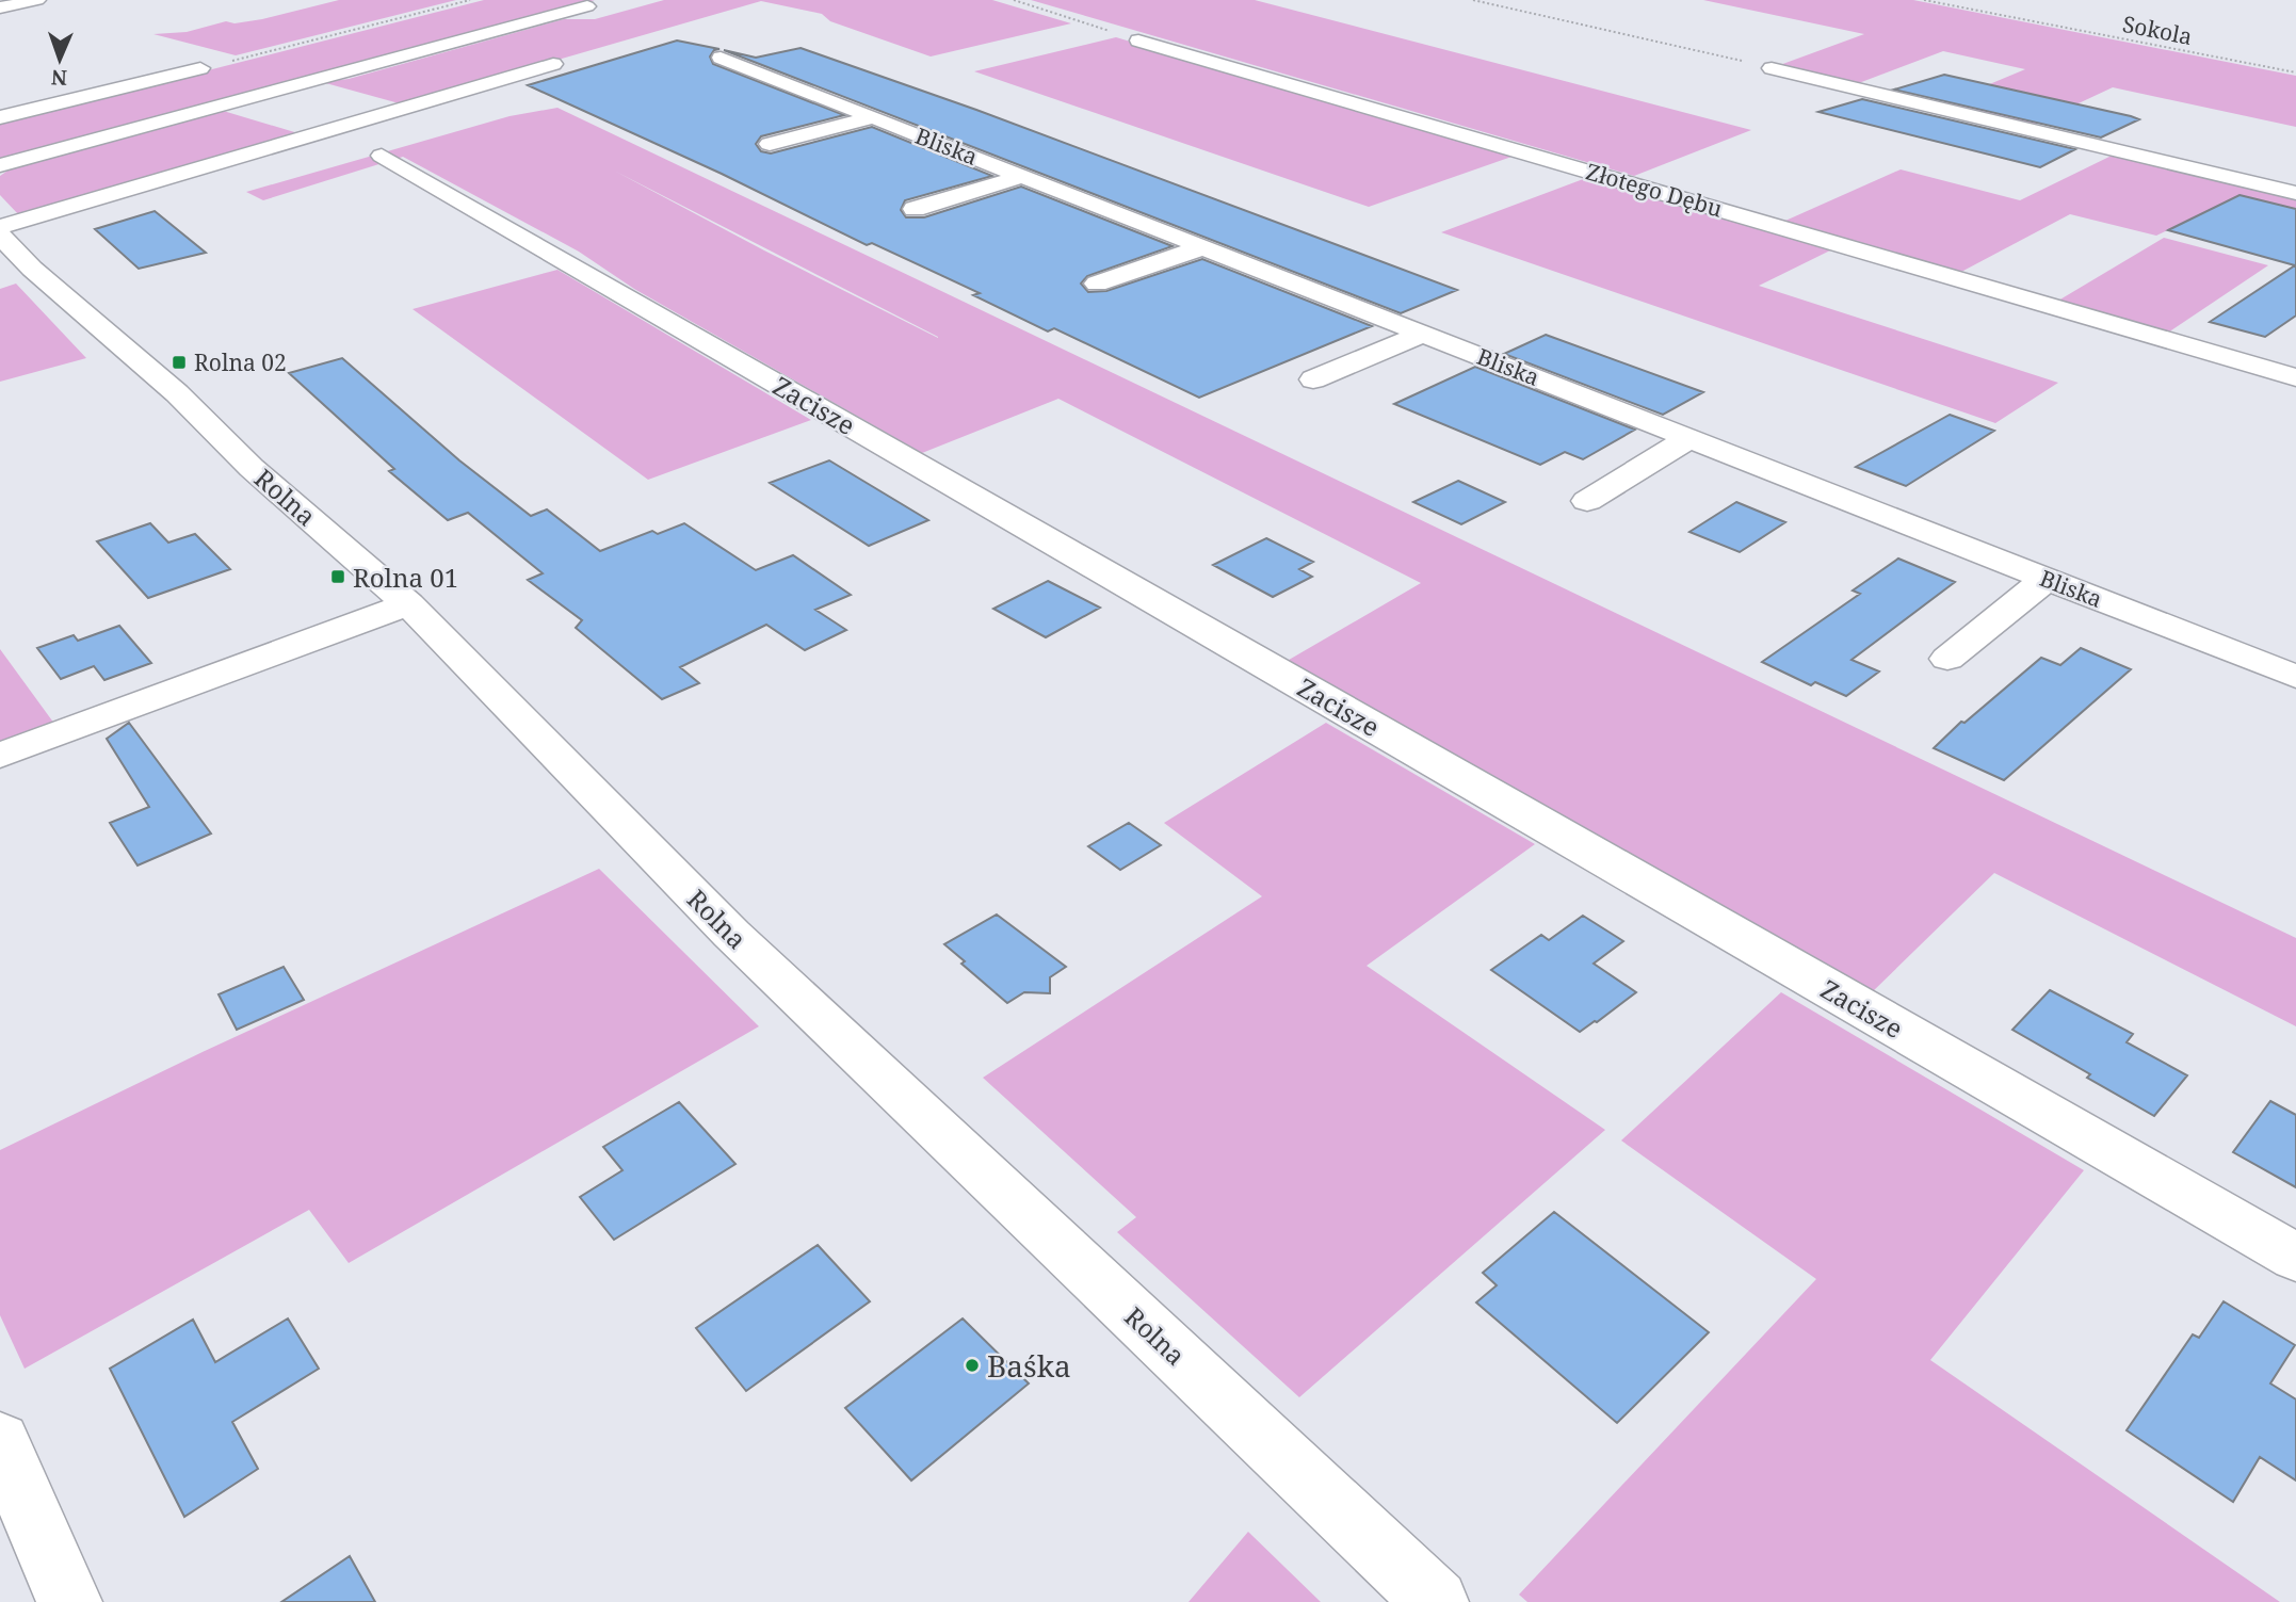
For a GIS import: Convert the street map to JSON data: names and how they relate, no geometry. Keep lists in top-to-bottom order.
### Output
{
  "streets": {
    "street": [
      "Bliska",
      "Złotego Dębu",
      "Zacisze",
      "Rolna"
    ],
    "path": ["Sokola"]
  },
  "places": {
    "transit": ["Rolna 02", "Rolna 01"],
    "other": ["Baśka"]
  },
  "north": "bottom"
}
